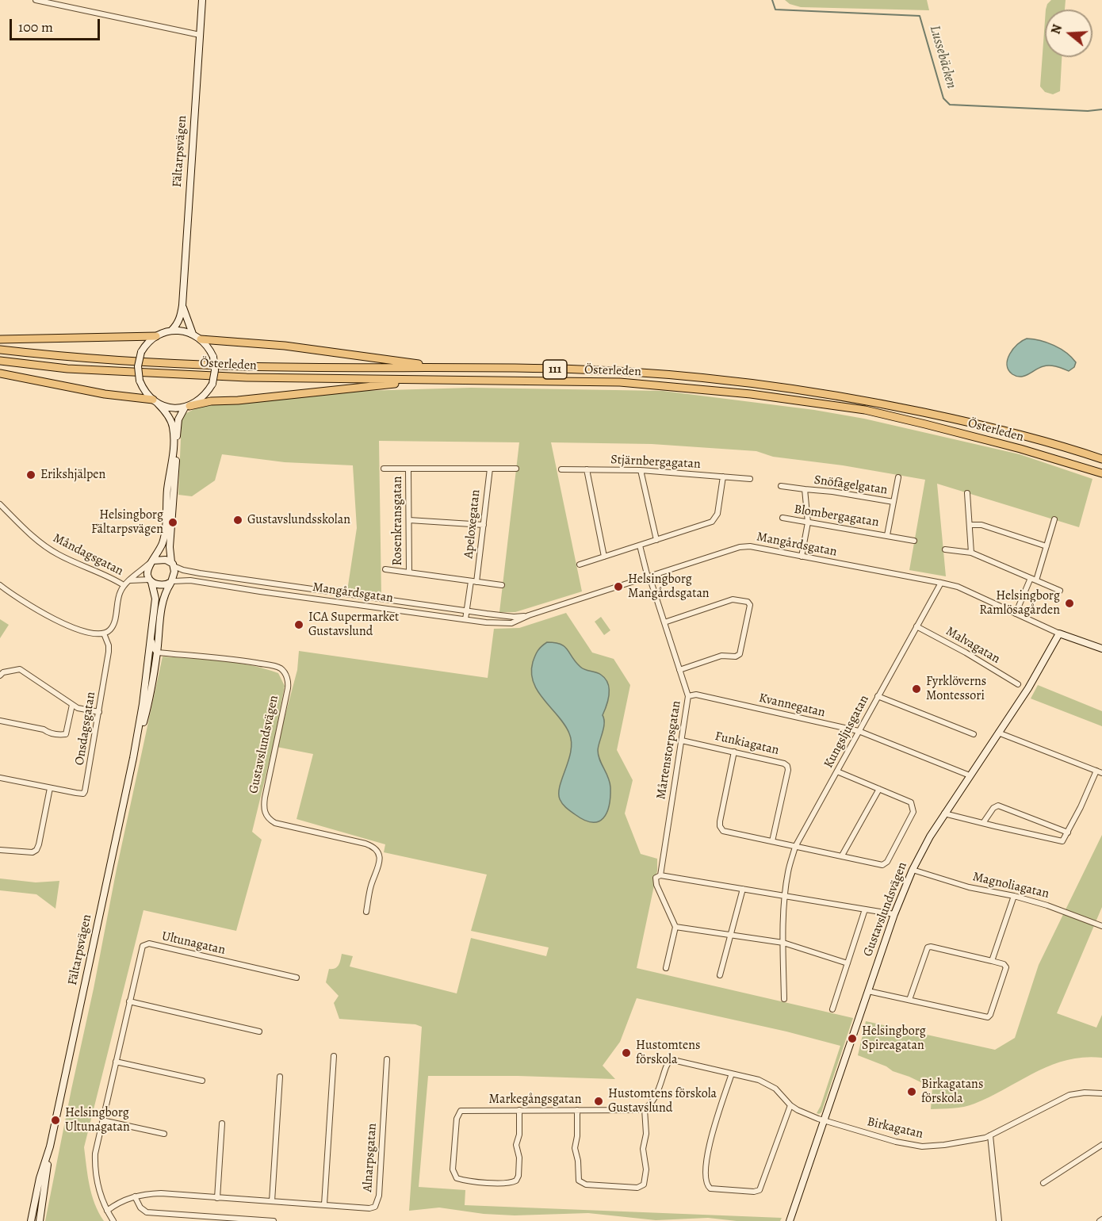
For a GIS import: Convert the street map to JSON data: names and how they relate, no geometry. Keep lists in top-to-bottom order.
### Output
{
  "streets": {
    "main road": [
      "Fältarpsvägen",
      "Österleden",
      "111",
      "Gustavslundsvägen"
    ],
    "street": [
      "Stjärnbergagatan",
      "Snöfågelgatan",
      "Blombergagatan",
      "Rosenkransgatan",
      "Apeloxegatan",
      "Mangårdsgatan",
      "Måndagsgatan",
      "Malvagatan",
      "Kvannegatan",
      "Onsdagsgatan",
      "Kungsljusgatan",
      "Funkiagatan",
      "Mårtenstorpsgatan",
      "Magnoliagatan",
      "Ultunagatan",
      "Markegångsgatan",
      "Birkagatan",
      "Alnarpsgatan"
    ]
  },
  "crossings": [
    ["Fältarpsvägen", "Mangårdsgatan"],
    ["Fältarpsvägen", "Gustavslundsvägen"],
    ["Snöfågelgatan", "Blombergagatan"],
    ["Snöfågelgatan", "Mangårdsgatan"],
    ["Rosenkransgatan", "Apeloxegatan"],
    ["Apeloxegatan", "Mangårdsgatan"],
    ["Mangårdsgatan", "Kungsljusgatan"],
    ["Mangårdsgatan", "Gustavslundsvägen"],
    ["Mangårdsgatan", "Mårtenstorpsgatan"],
    ["Malvagatan", "Kungsljusgatan"],
    ["Kvannegatan", "Kungsljusgatan"],
    ["Kvannegatan", "Gustavslundsvägen"],
    ["Kvannegatan", "Mårtenstorpsgatan"],
    ["Funkiagatan", "Mårtenstorpsgatan"],
    ["Gustavslundsvägen", "Magnoliagatan"],
    ["Gustavslundsvägen", "Birkagatan"],
    ["Ultunagatan", "Alnarpsgatan"]
  ],
  "water": ["Lussebäcken"],
  "places": [
    "Erikshjälpen",
    "Gustavslundsskolan",
    "Helsingborg Fältarpsvägen",
    "Helsingborg Mangårdsgatan",
    "Helsingborg Ramlösagården",
    "ICA Supermarket Gustavslund",
    "Fyrklöverns Montessori",
    "Helsingborg Spireagatan",
    "Hustomtens förskola",
    "Birkagatans förskola",
    "Hustomtens förskola Gustavslund",
    "Helsingborg Ultunagatan"
  ],
  "scale_bar": "100 m",
  "north": "left"
}
